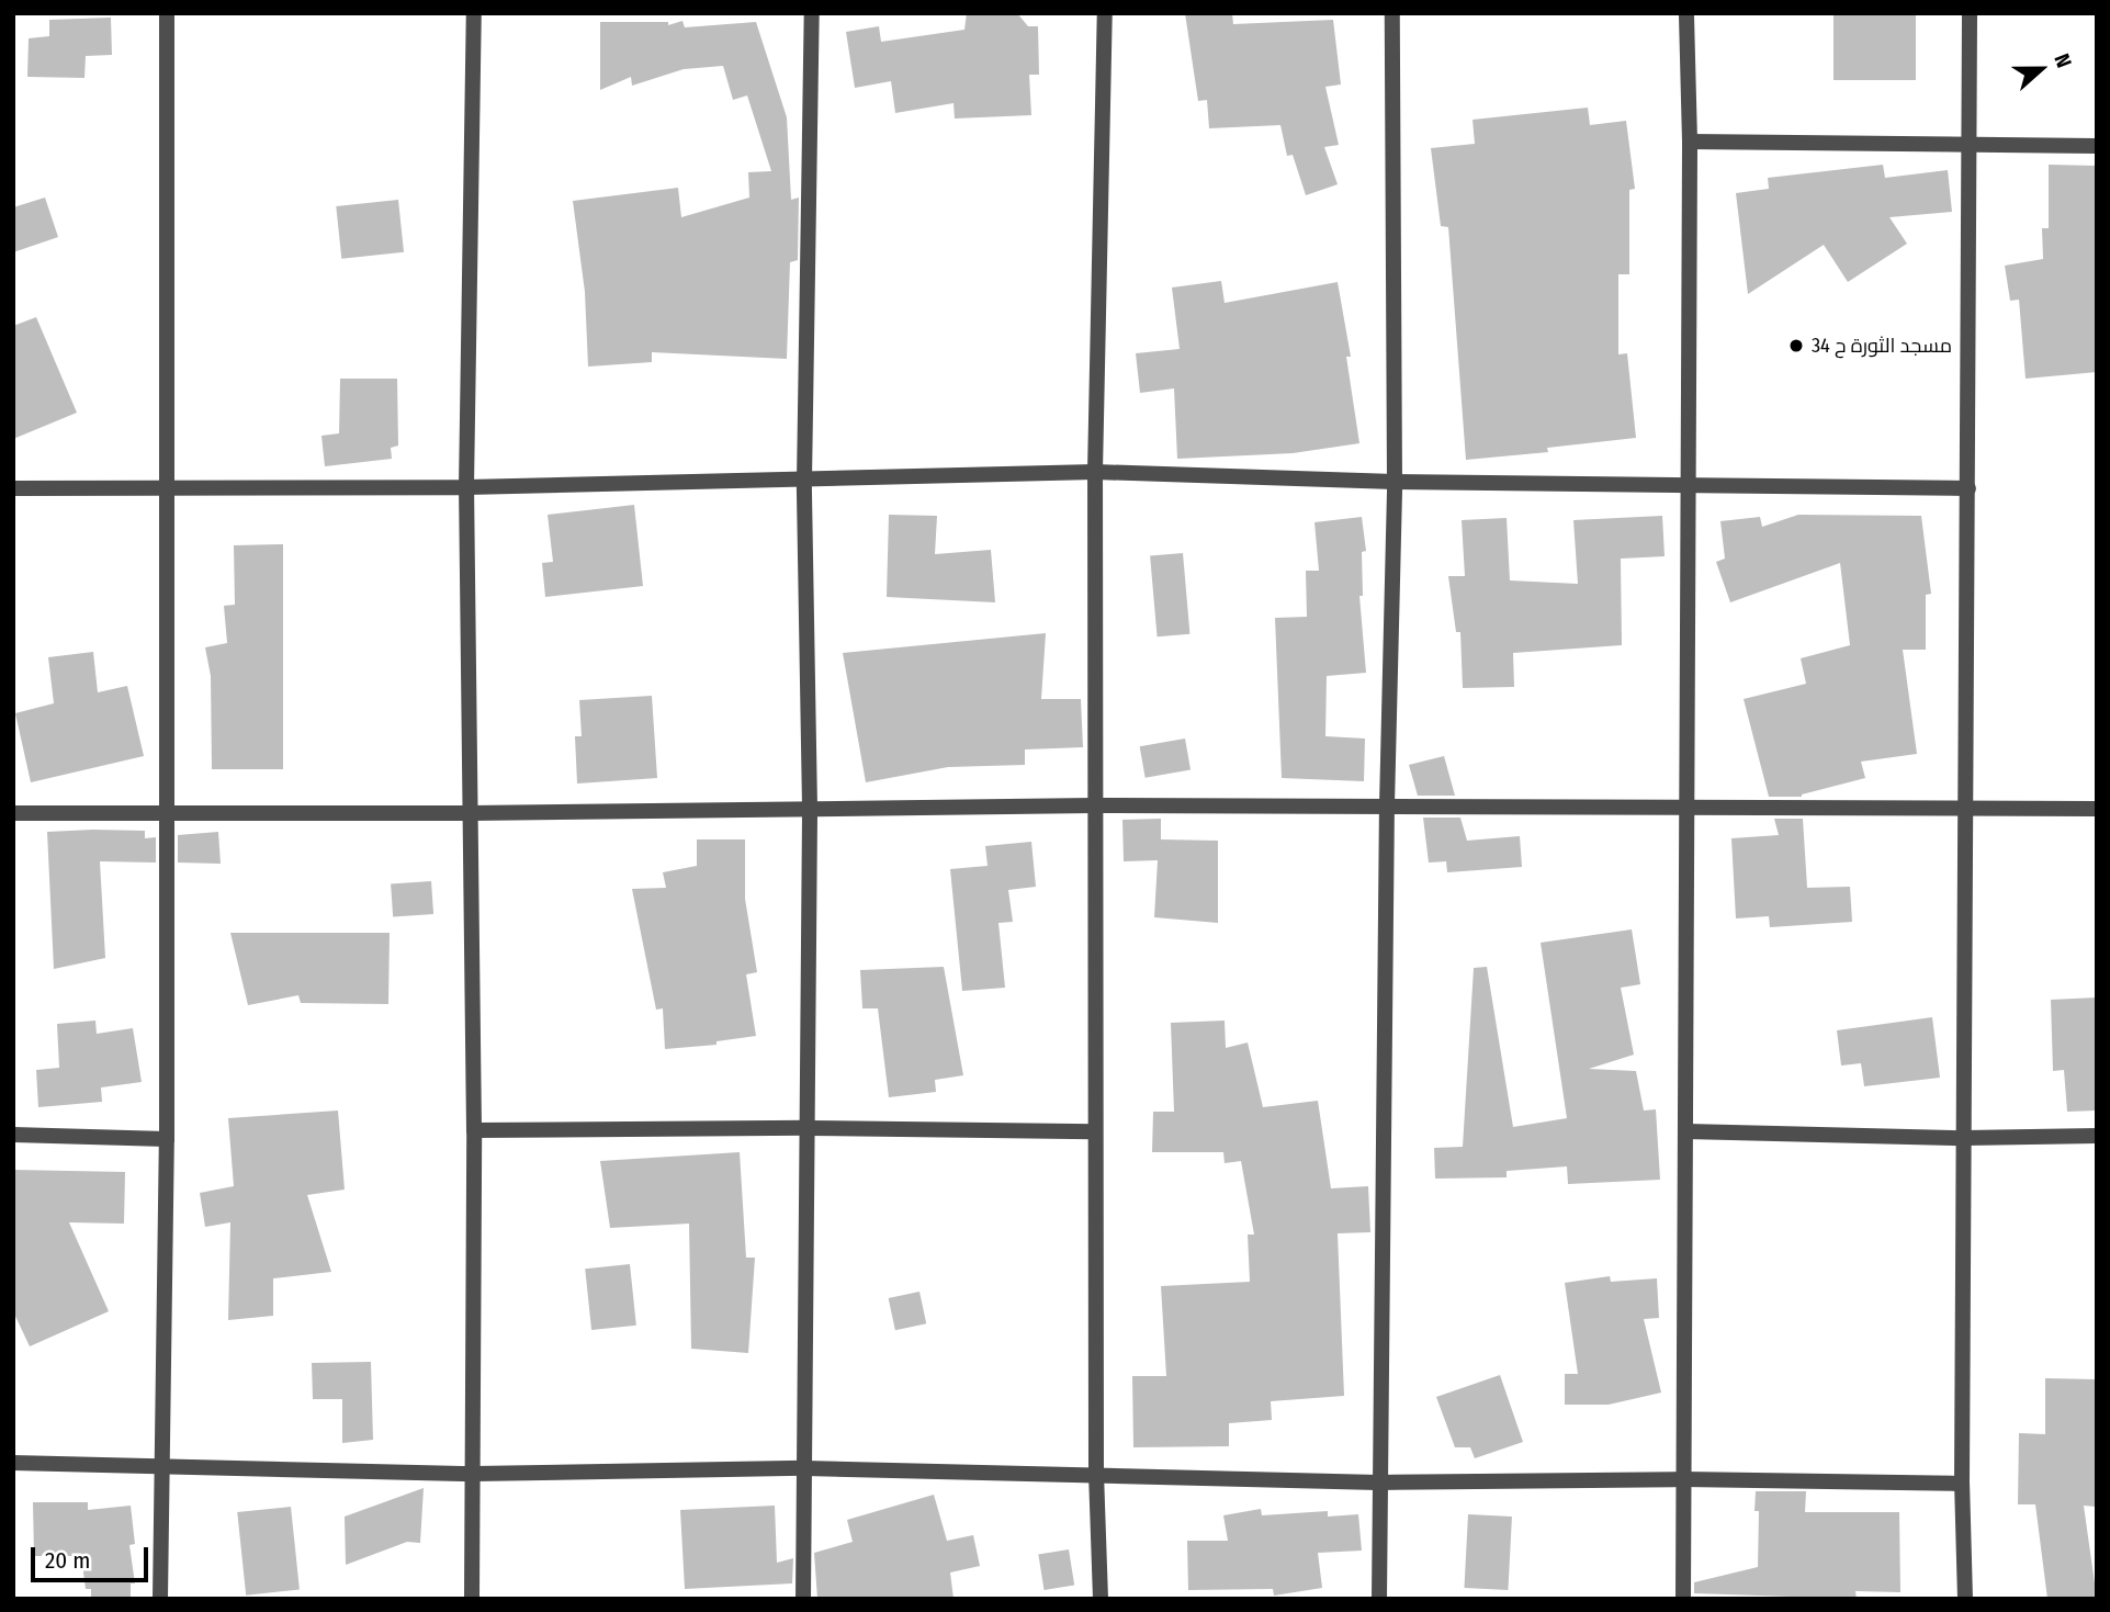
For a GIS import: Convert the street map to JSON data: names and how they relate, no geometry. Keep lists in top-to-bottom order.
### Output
{
  "places": ["مسجد الثورة ح 34"],
  "scale_bar": "20 m",
  "north": "right"
}
